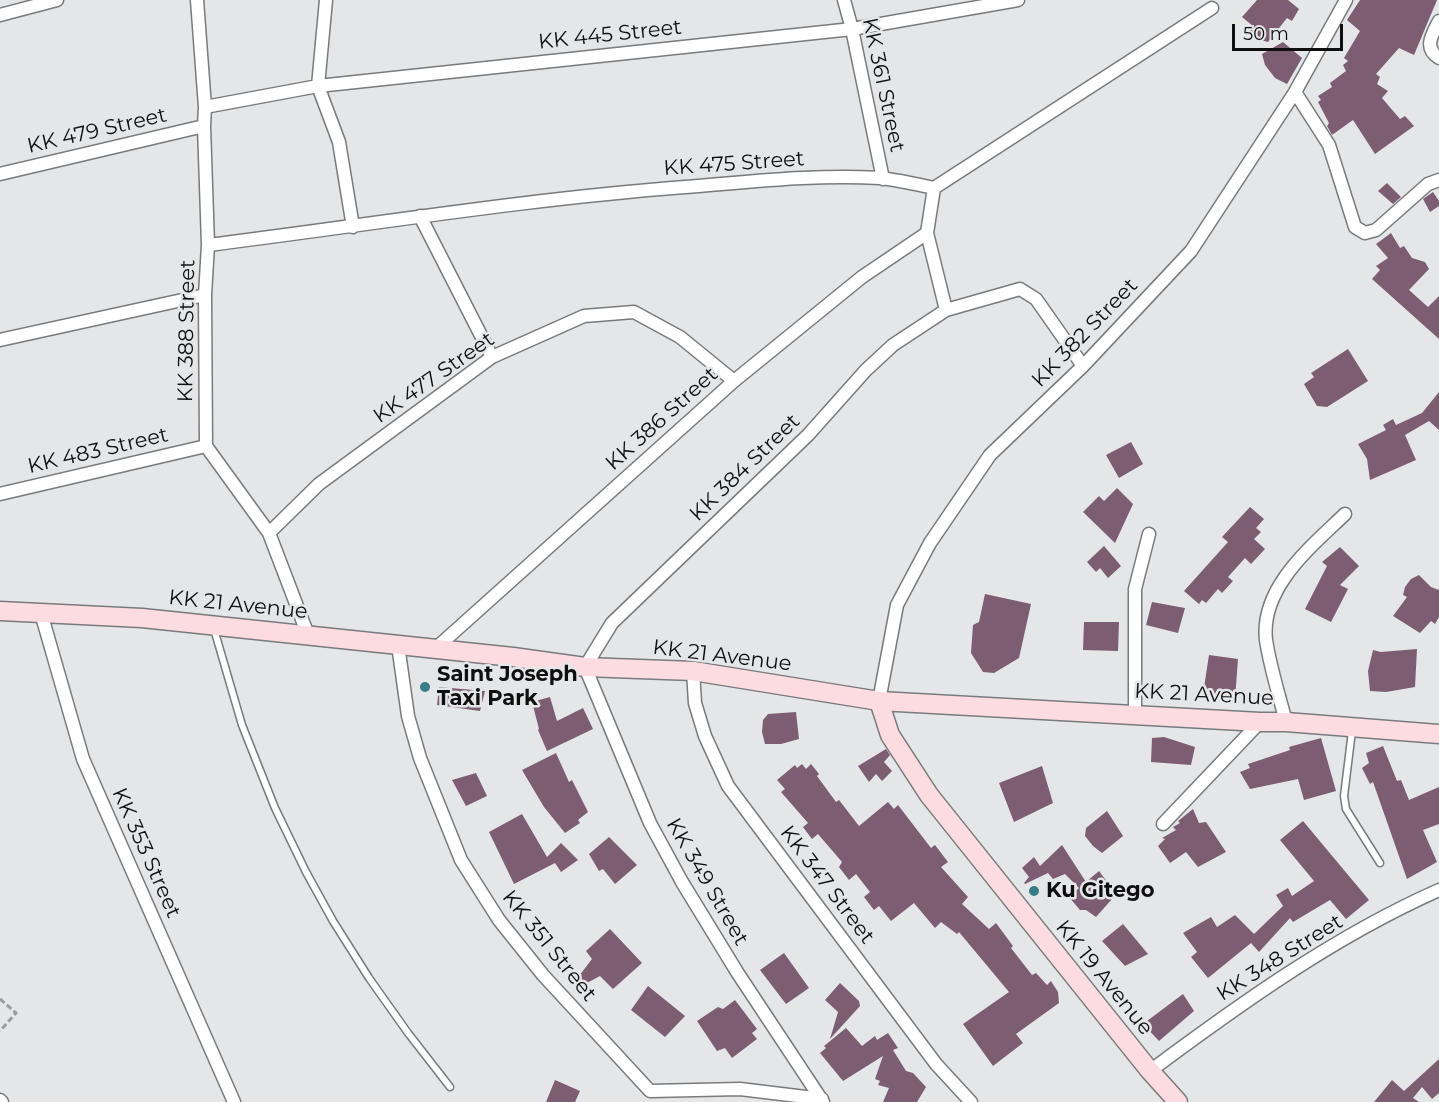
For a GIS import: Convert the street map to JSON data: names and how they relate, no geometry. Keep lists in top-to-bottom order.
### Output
{
  "streets": {
    "main road": ["KK 21 Avenue", "KK 19 Avenue"],
    "street": [
      "KK 445 Street",
      "KK 361 Street",
      "KK 479 Street",
      "KK 475 Street",
      "KK 388 Street",
      "KK 382 Street",
      "KK 477 Street",
      "KK 386 Street",
      "KK 483 Street",
      "KK 384 Street",
      "KK 353 Street",
      "KK 349 Street",
      "KK 347 Street",
      "KK 351 Street",
      "KK 348 Street"
    ]
  },
  "crossings": [
    ["KK 445 Street", "KK 361 Street"],
    ["KK 445 Street", "KK 388 Street"],
    ["KK 361 Street", "KK 475 Street"],
    ["KK 479 Street", "KK 388 Street"],
    ["KK 475 Street", "KK 388 Street"],
    ["KK 388 Street", "KK 483 Street"],
    ["KK 382 Street", "KK 21 Avenue"],
    ["KK 382 Street", "KK 19 Avenue"],
    ["KK 477 Street", "KK 386 Street"],
    ["KK 386 Street", "KK 21 Avenue"],
    ["KK 384 Street", "KK 21 Avenue"],
    ["KK 384 Street", "KK 349 Street"],
    ["KK 21 Avenue", "KK 353 Street"],
    ["KK 21 Avenue", "KK 349 Street"],
    ["KK 21 Avenue", "KK 347 Street"],
    ["KK 21 Avenue", "KK 351 Street"],
    ["KK 21 Avenue", "KK 19 Avenue"],
    ["KK 349 Street", "KK 351 Street"],
    ["KK 348 Street", "KK 19 Avenue"]
  ],
  "places": ["Saint Joseph Taxi Park", "Ku Gitego"],
  "scale_bar": "50 m"
}
